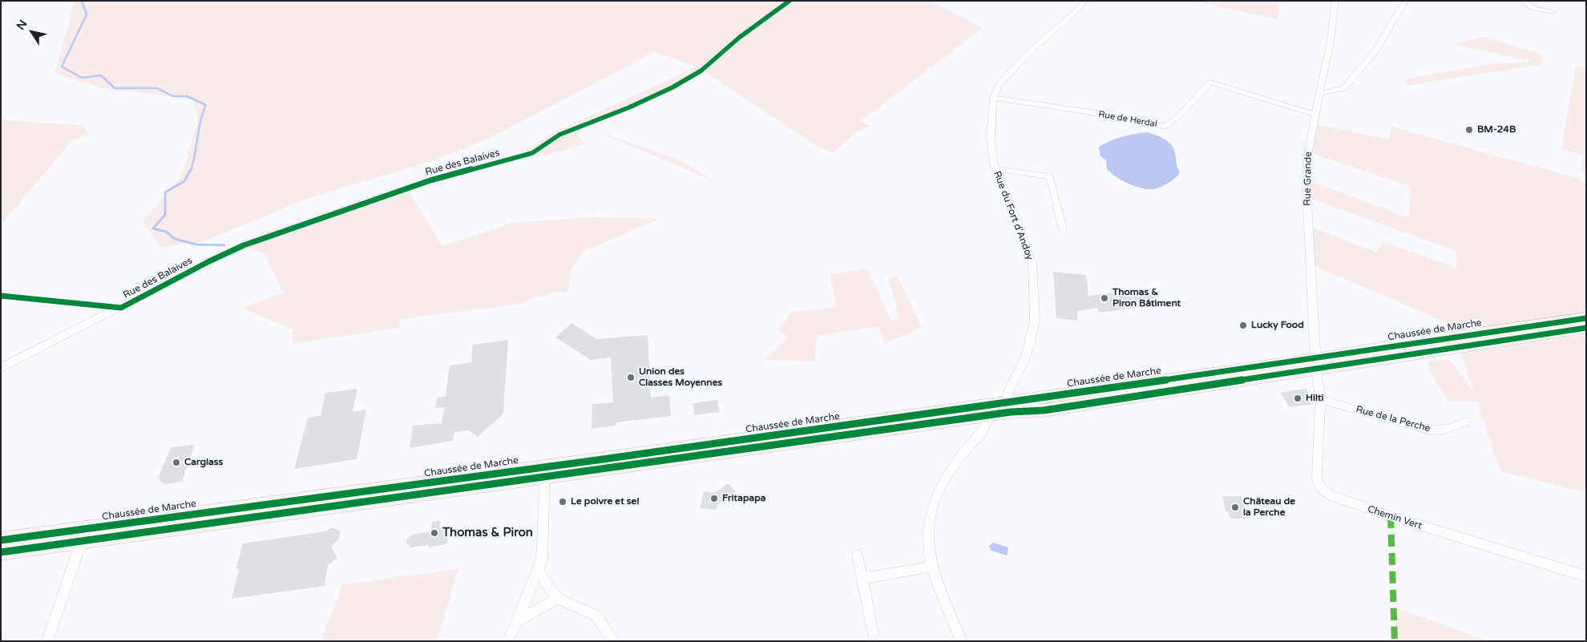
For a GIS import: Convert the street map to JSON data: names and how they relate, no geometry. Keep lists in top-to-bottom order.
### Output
{
  "streets": {
    "main road": ["Chaussée de Marche"],
    "street": [
      "Rue de Herdal",
      "Rue des Balaives",
      "Rue Grande",
      "Rue du Fort d'Andoy",
      "Rue de la Perche",
      "Chemin Vert"
    ]
  },
  "crossings": [
    ["Rue de Herdal", "Rue Grande"],
    ["Rue de Herdal", "Rue du Fort d'Andoy"],
    ["Rue Grande", "Chaussée de Marche"],
    ["Rue Grande", "Chemin Vert"],
    ["Rue du Fort d'Andoy", "Chaussée de Marche"],
    ["Chaussée de Marche", "Chemin Vert"],
    ["Rue de la Perche", "Chemin Vert"]
  ],
  "places": [
    "BM-24B",
    "Thomas & Piron Bâtiment",
    "Lucky Food",
    "Union des Classes Moyennes",
    "Hilti",
    "Carglass",
    "Fritapapa",
    "Le poivre et sel",
    "Château de la Perche",
    "Thomas & Piron"
  ],
  "north": "top left"
}
